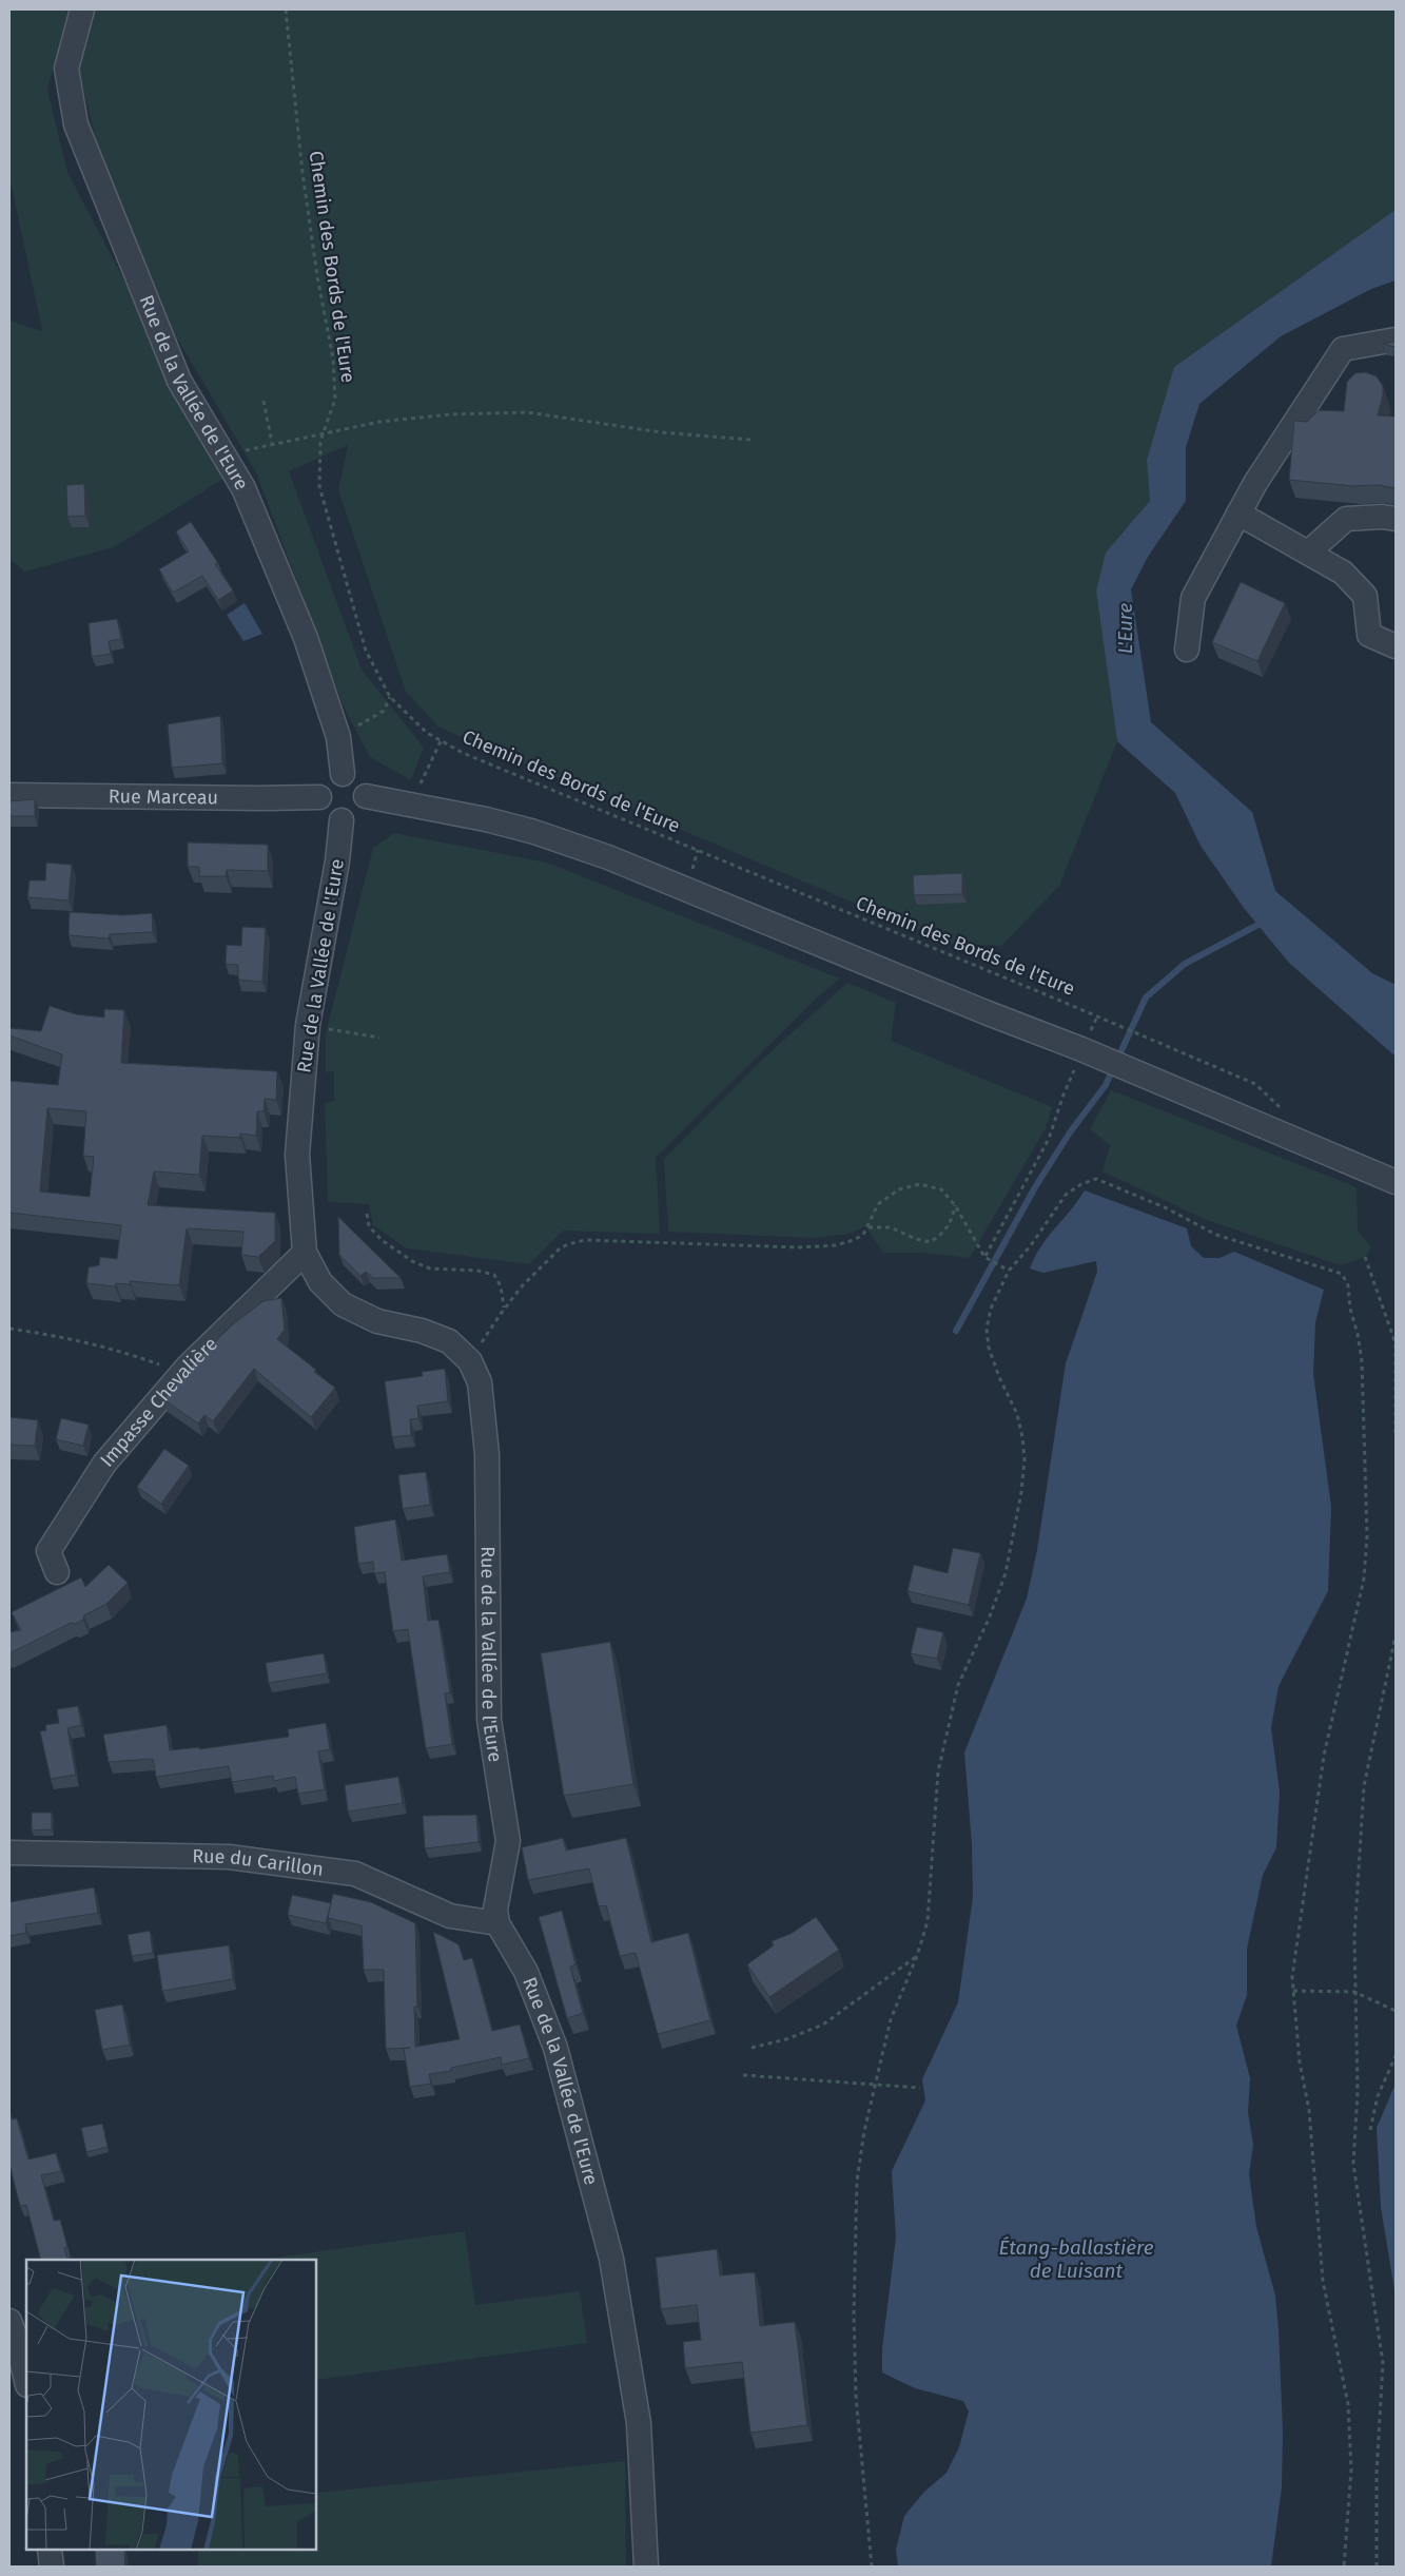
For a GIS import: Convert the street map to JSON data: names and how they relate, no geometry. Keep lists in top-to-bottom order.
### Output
{
  "streets": {
    "street": [
      "Rue de la Vallée de l'Eure",
      "Rue Marceau",
      "Impasse Chevalière",
      "Rue du Carillon"
    ],
    "path": ["Chemin des Bords de l'Eure"]
  },
  "crossings": [
    ["Rue de la Vallée de l'Eure", "Rue Marceau"],
    ["Rue de la Vallée de l'Eure", "Impasse Chevalière"],
    ["Rue de la Vallée de l'Eure", "Rue du Carillon"]
  ],
  "water": ["L'Eure", "Étang-ballastière de Luisant"]
}
